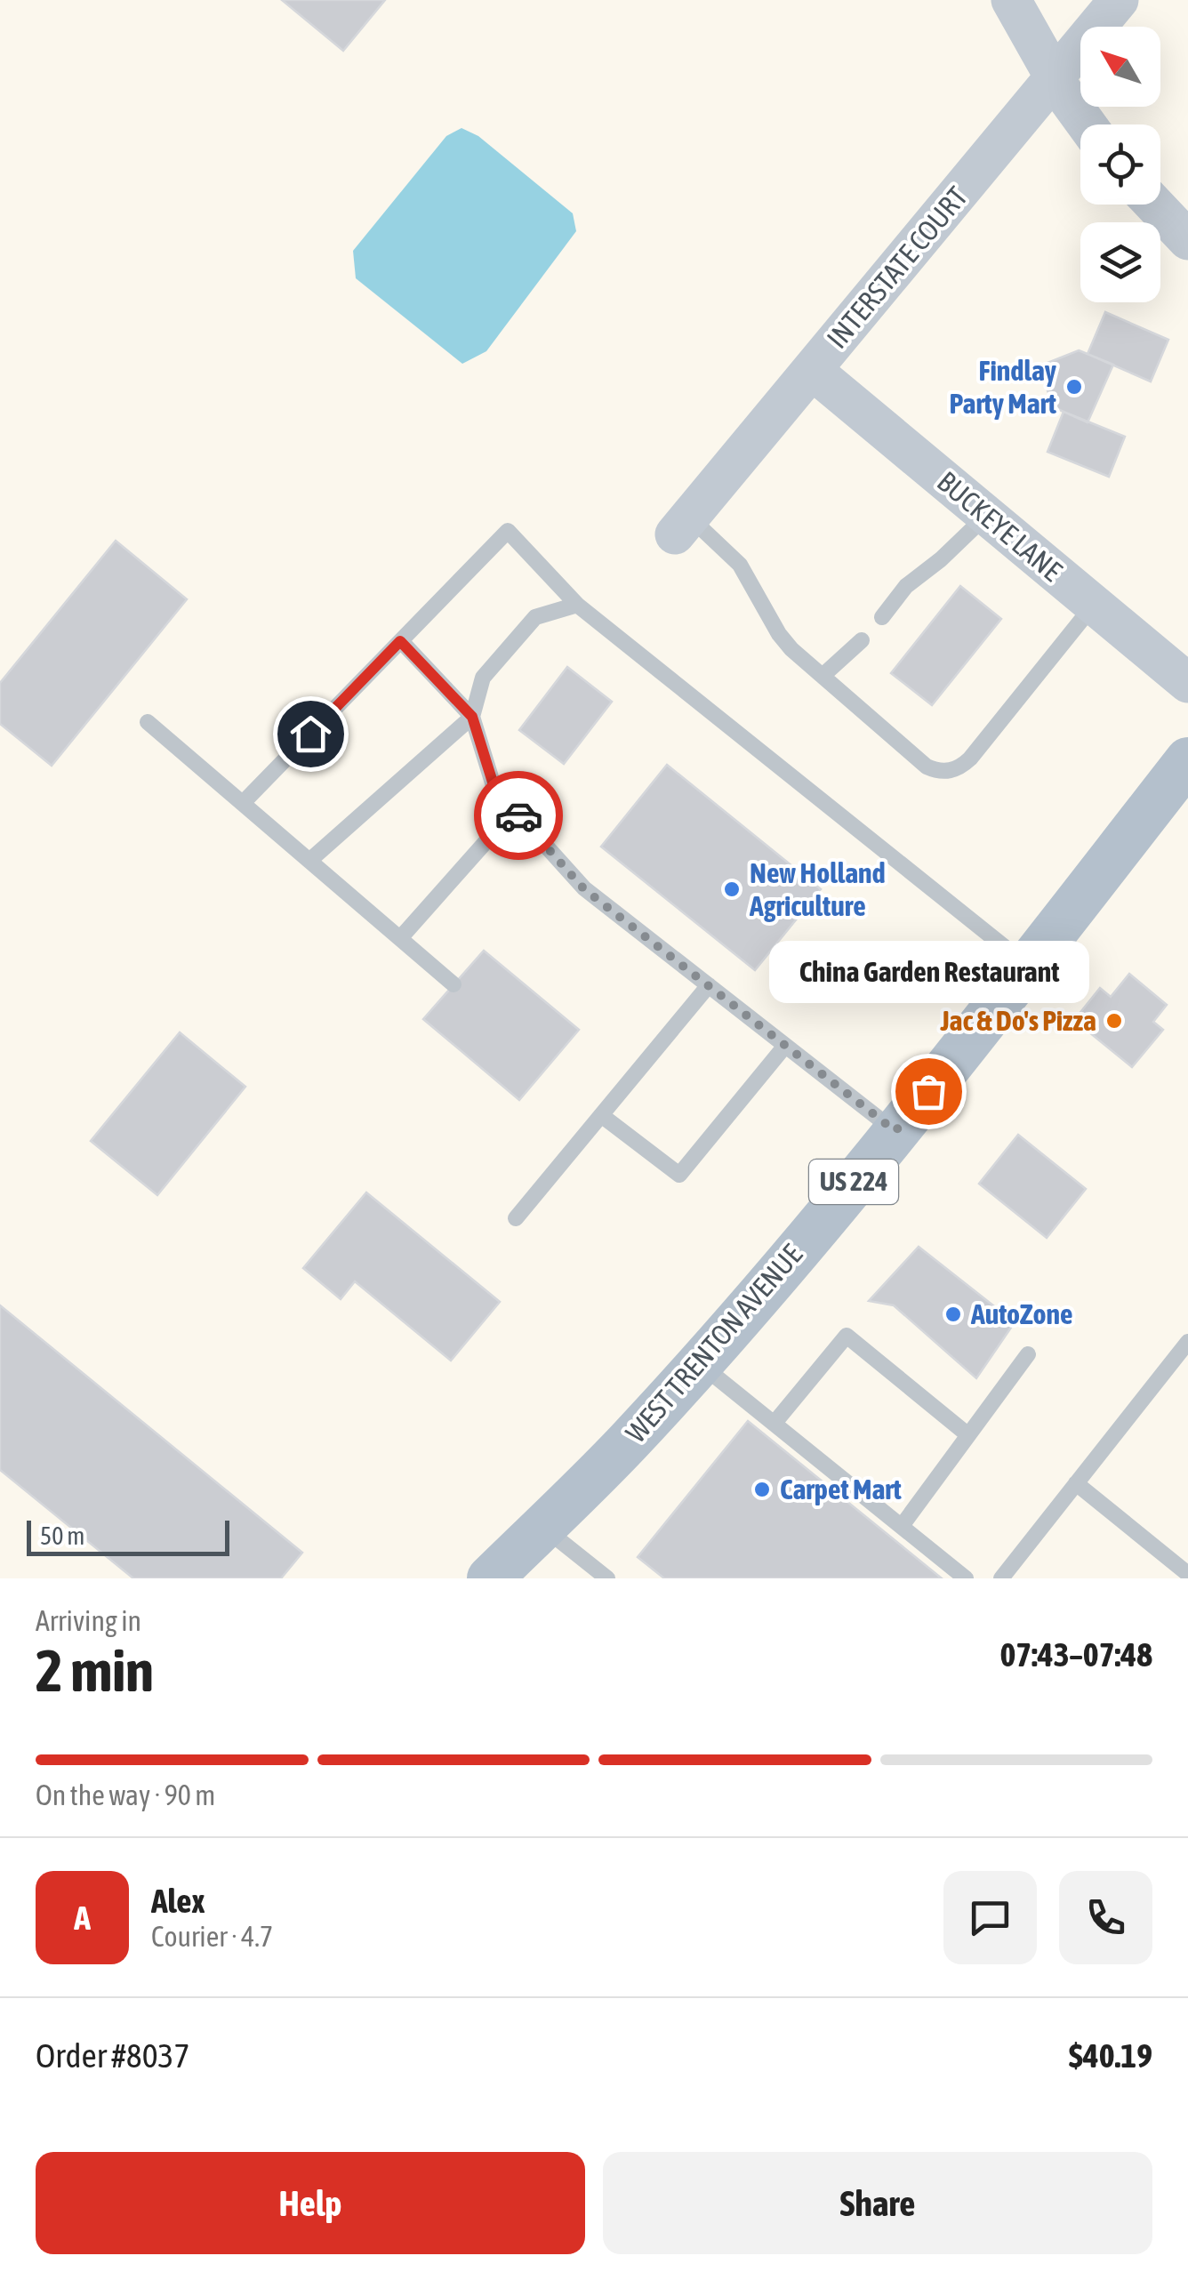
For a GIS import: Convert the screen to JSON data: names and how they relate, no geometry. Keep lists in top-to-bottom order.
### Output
{
  "streets": {
    "main road": ["US 224", "WEST TRENTON AVENUE"],
    "street": ["INTERSTATE COURT", "BUCKEYE LANE"]
  },
  "crossings": [
    ["INTERSTATE COURT", "BUCKEYE LANE"]
  ],
  "places": [
    "Findlay Party Mart",
    "New Holland Agriculture",
    "Jac & Do's Pizza",
    "China Garden Restaurant",
    "AutoZone",
    "Carpet Mart"
  ],
  "scale_bar": "50 m",
  "north": "top left",
  "page": {
    "bubble": "China Garden Restaurant",
    "scale": "50 m",
    "heading": ["2 min", "Arriving in", "07:43–07:48"],
    "panel": [
      "Alex",
      "Courier · 4.7",
      "Order #8037",
      "$40.19"
    ],
    "bar": "On the way · 90 m",
    "round": "A",
    "buttons": ["Help", "Share"]
  }
}
